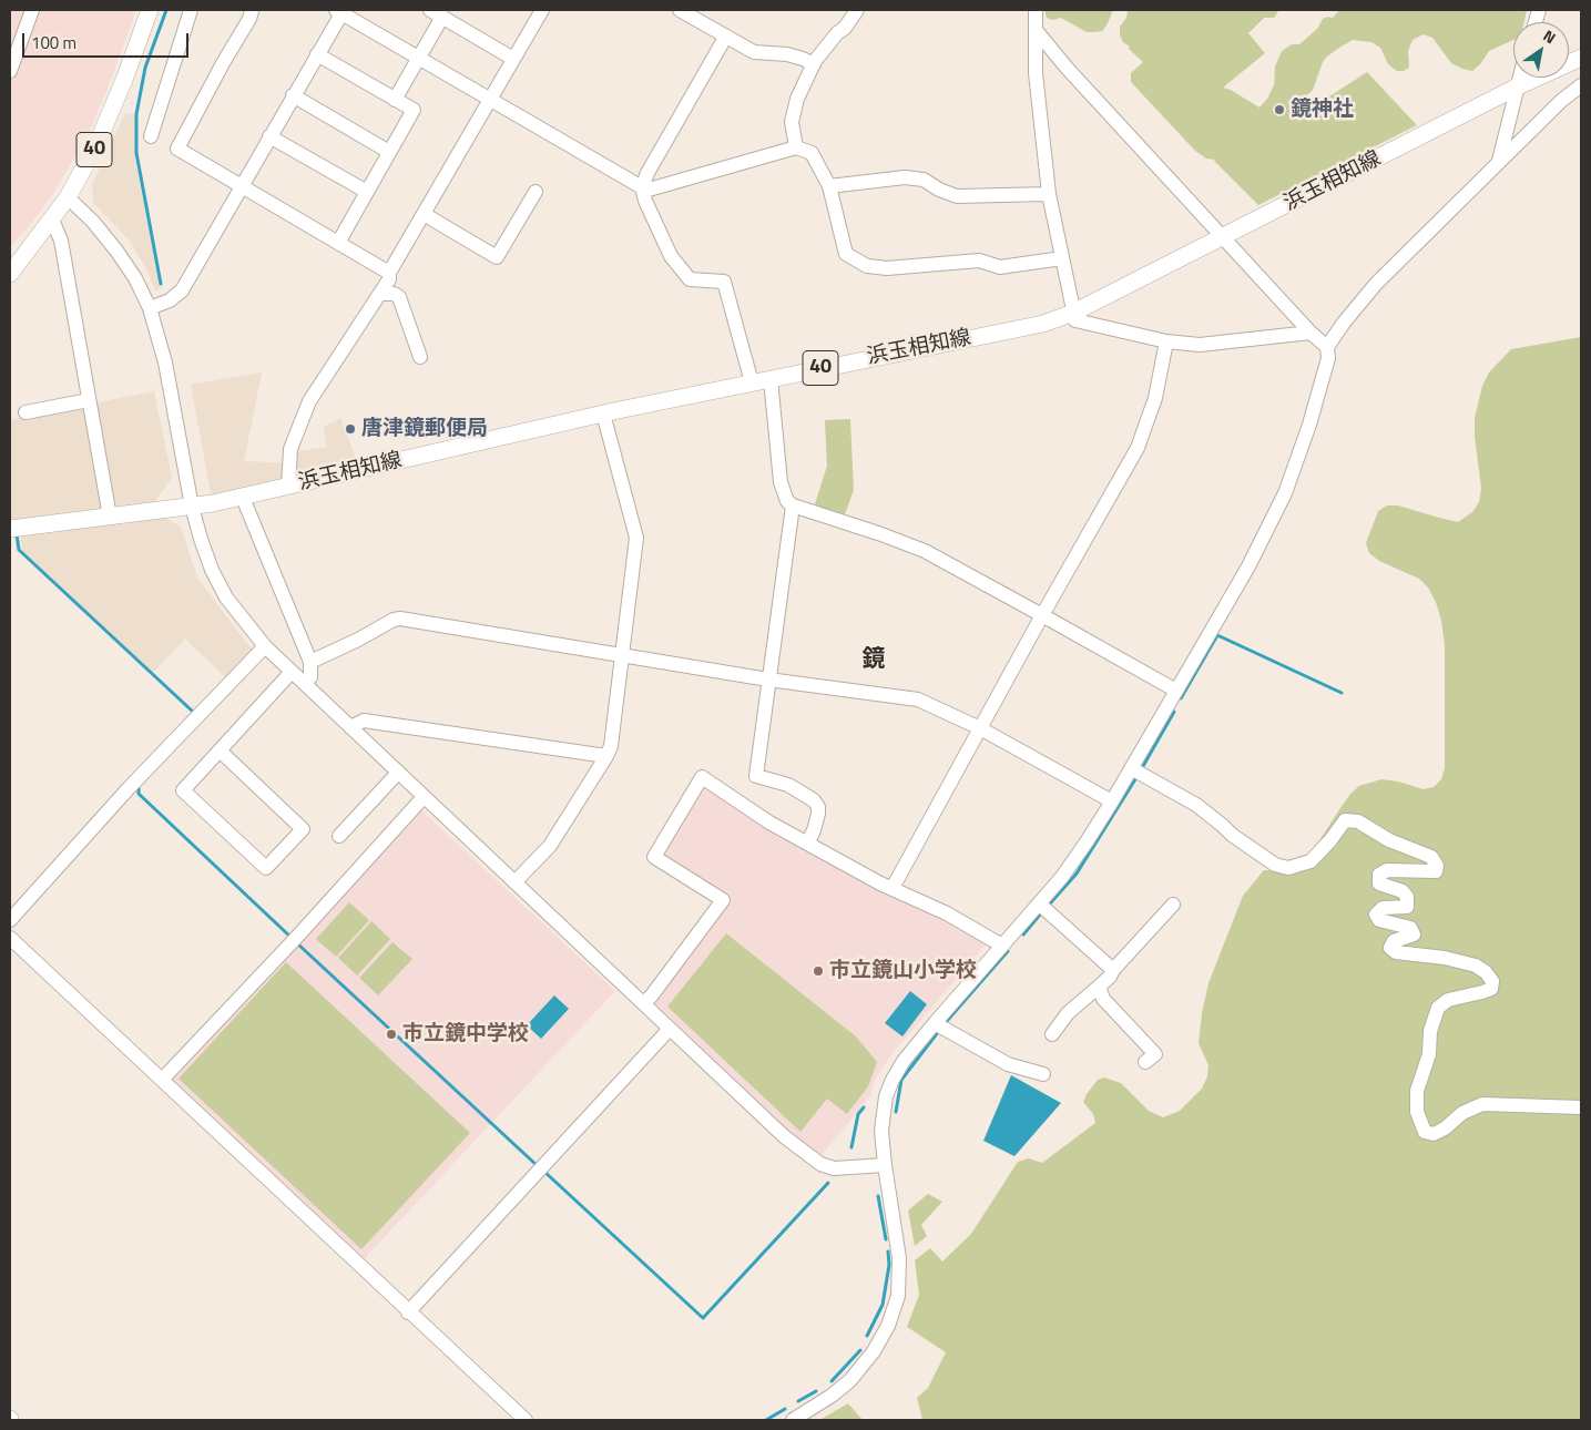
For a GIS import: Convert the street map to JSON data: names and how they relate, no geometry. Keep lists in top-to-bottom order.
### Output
{
  "streets": {
    "main road": ["40", "浜玉相知線"]
  },
  "districts": ["鏡"],
  "places": [
    "鏡神社",
    "唐津鏡郵便局",
    "市立鏡山小学校",
    "市立鏡中学校"
  ],
  "scale_bar": "100 m",
  "north": "top right"
}
